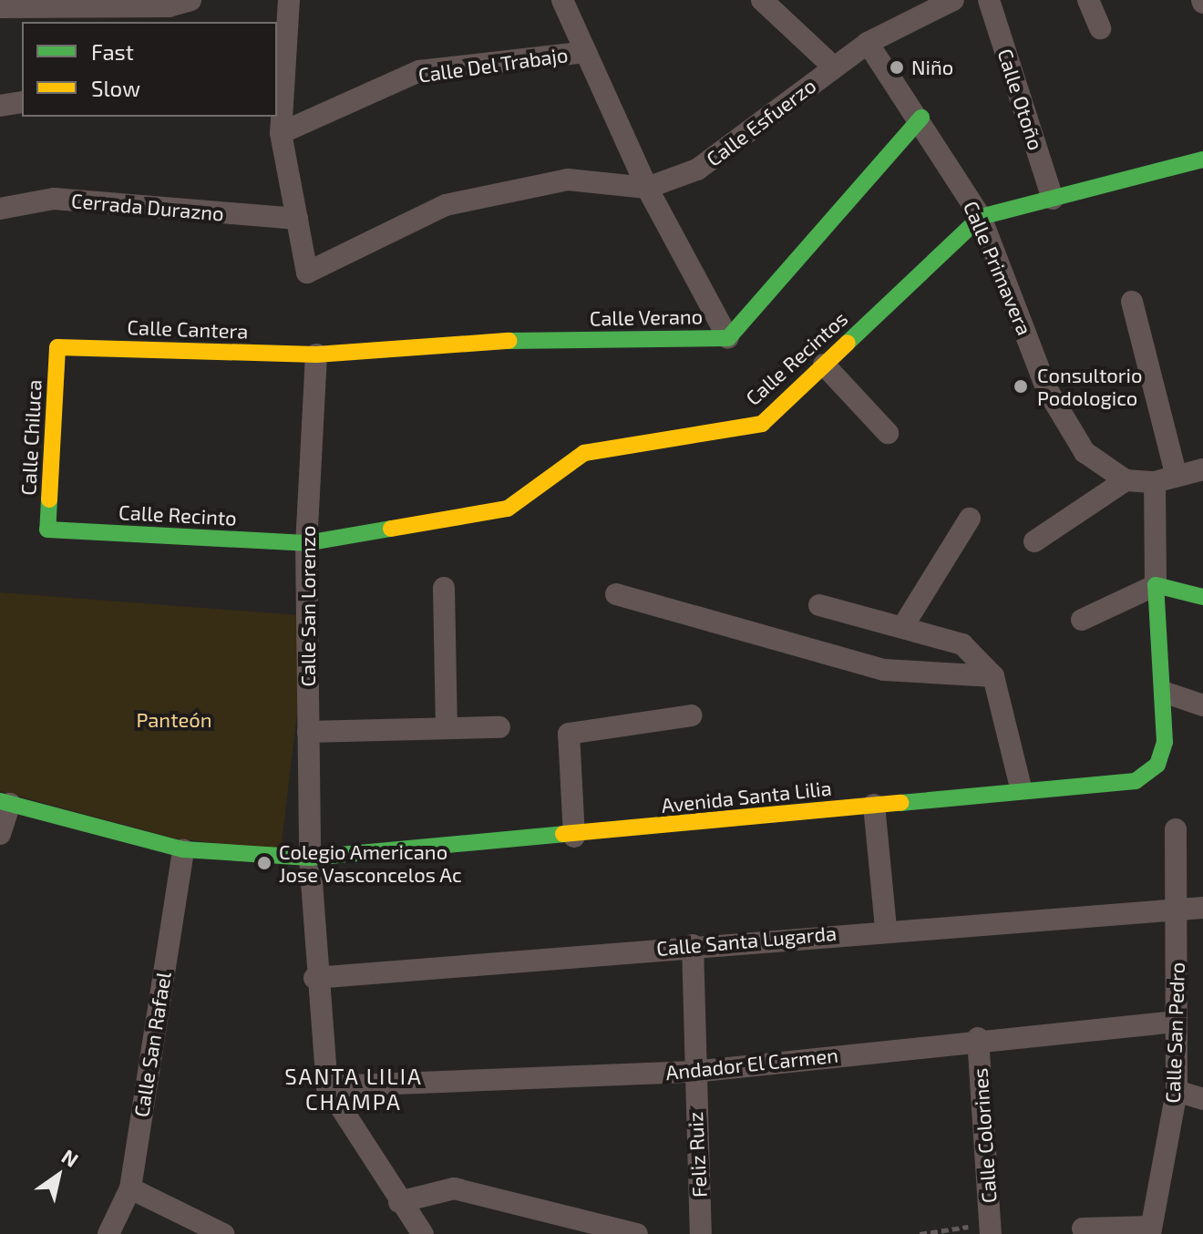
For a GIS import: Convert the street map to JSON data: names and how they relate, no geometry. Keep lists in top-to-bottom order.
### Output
{
  "streets": {
    "street": [
      "Calle Del Trabajo",
      "Calle Otoño",
      "Calle Esfuerzo",
      "Cerrada Durazno",
      "Calle Primavera",
      "Calle Verano",
      "Calle Cantera",
      "Calle Recintos",
      "Calle Chiluca",
      "Calle Recinto",
      "Calle San Lorenzo",
      "Avenida Santa Lilia",
      "Calle Santa Lugarda",
      "Calle San Pedro",
      "Calle San Rafael",
      "Andador El Carmen",
      "Calle Colorines",
      "Feliz Ruiz"
    ]
  },
  "crossings": [
    ["Calle Otoño", "Calle Recintos"],
    ["Calle Esfuerzo", "Cerrada Durazno"],
    ["Calle Esfuerzo", "Calle Primavera"],
    ["Calle Primavera", "Calle Verano"],
    ["Calle Primavera", "Calle Recintos"],
    ["Calle Verano", "Calle Cantera"],
    ["Calle Verano", "Calle San Lorenzo"],
    ["Calle Cantera", "Calle Chiluca"],
    ["Calle Cantera", "Calle San Lorenzo"],
    ["Calle Recintos", "Calle Recinto"],
    ["Calle Recintos", "Calle San Lorenzo"],
    ["Calle Chiluca", "Calle Recinto"],
    ["Calle Recinto", "Calle San Lorenzo"],
    ["Calle San Lorenzo", "Avenida Santa Lilia"],
    ["Calle San Lorenzo", "Calle Santa Lugarda"],
    ["Calle San Lorenzo", "Andador El Carmen"],
    ["Avenida Santa Lilia", "Calle San Rafael"],
    ["Calle Santa Lugarda", "Calle San Pedro"],
    ["Calle Santa Lugarda", "Feliz Ruiz"],
    ["Calle San Pedro", "Andador El Carmen"],
    ["Andador El Carmen", "Calle Colorines"],
    ["Andador El Carmen", "Feliz Ruiz"]
  ],
  "districts": ["SANTA LILIA CHAMPA"],
  "parks": ["Panteón"],
  "places": ["Niño", "Consultorio Podologico", "Colegio Americano Jose Vasconcelos Ac"],
  "legend": ["Fast", "Slow"],
  "north": "top right"
}
